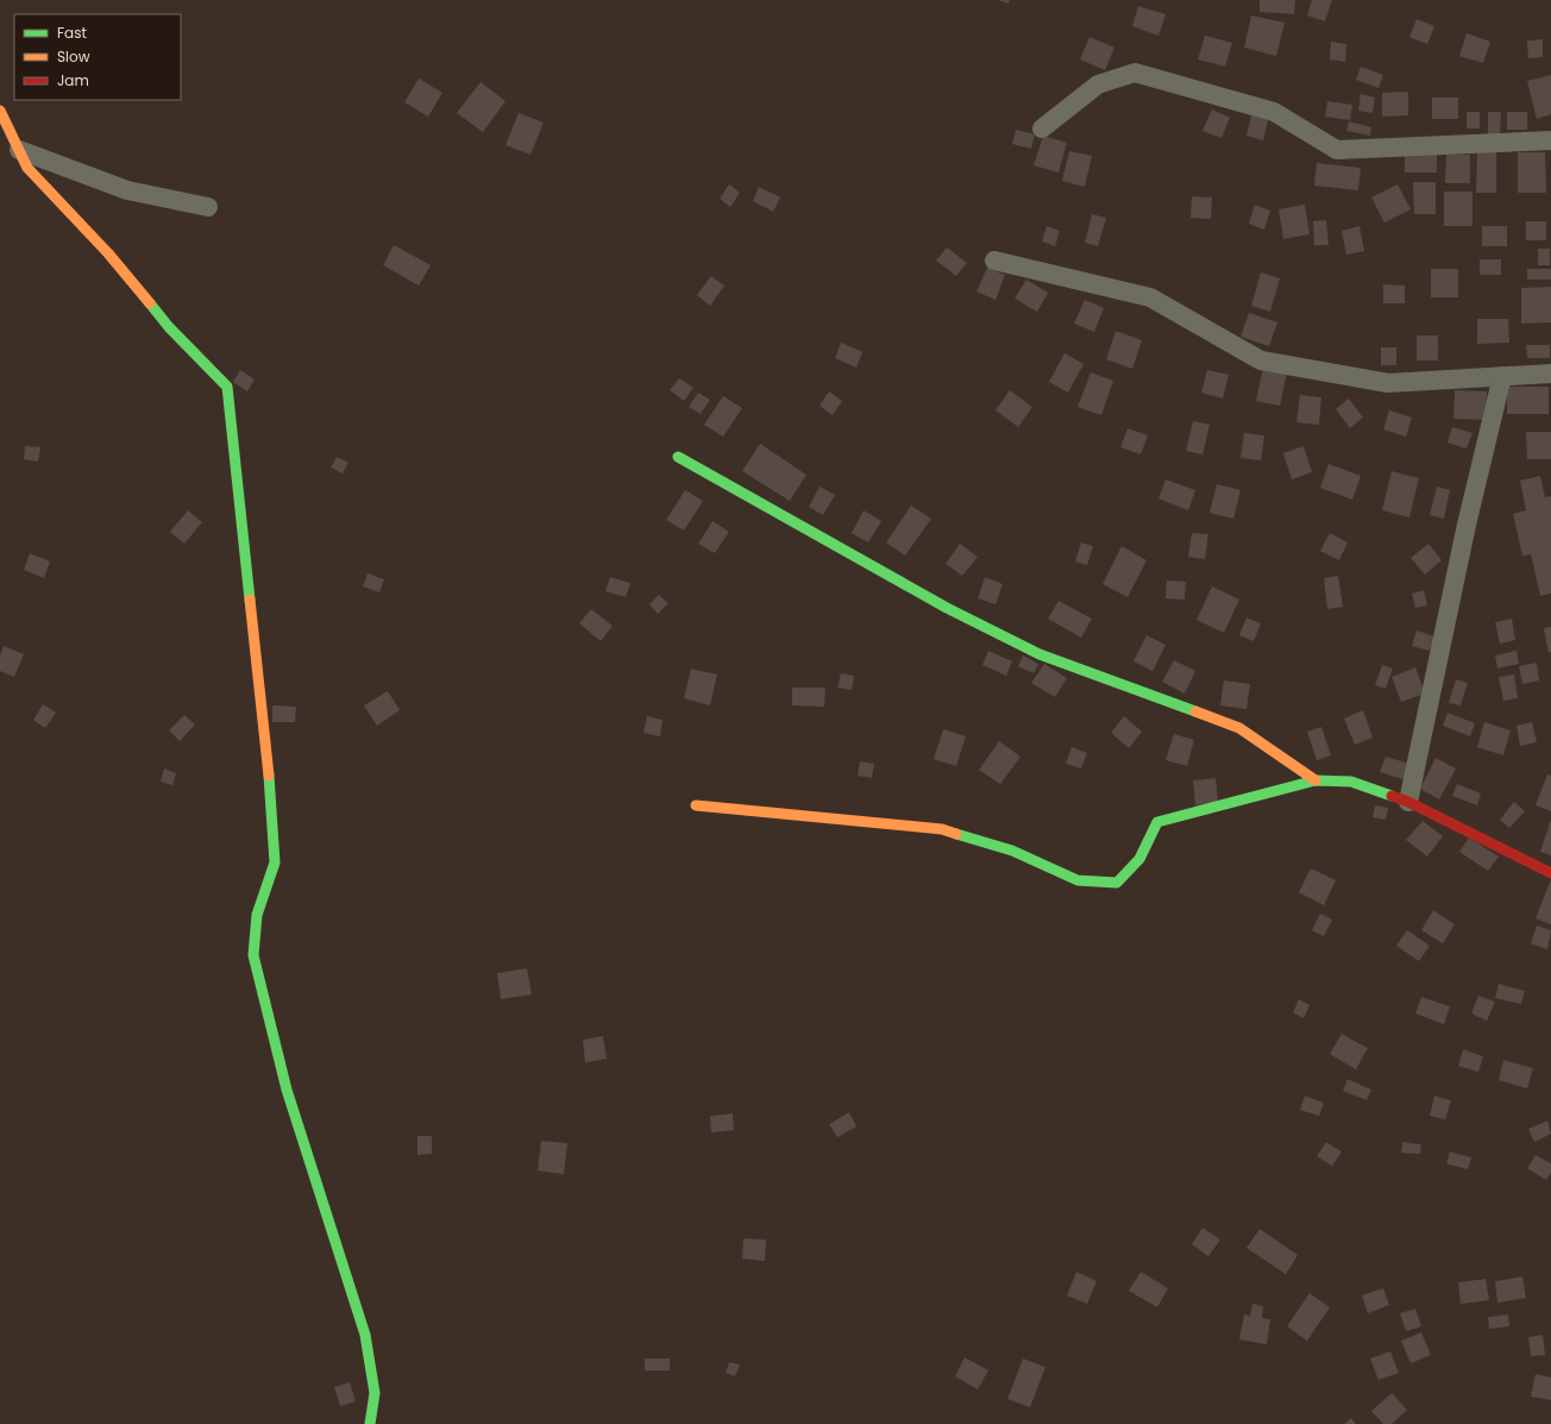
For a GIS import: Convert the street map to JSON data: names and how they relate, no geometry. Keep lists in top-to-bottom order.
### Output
{
  "legend": ["Fast", "Slow", "Jam"]
}
